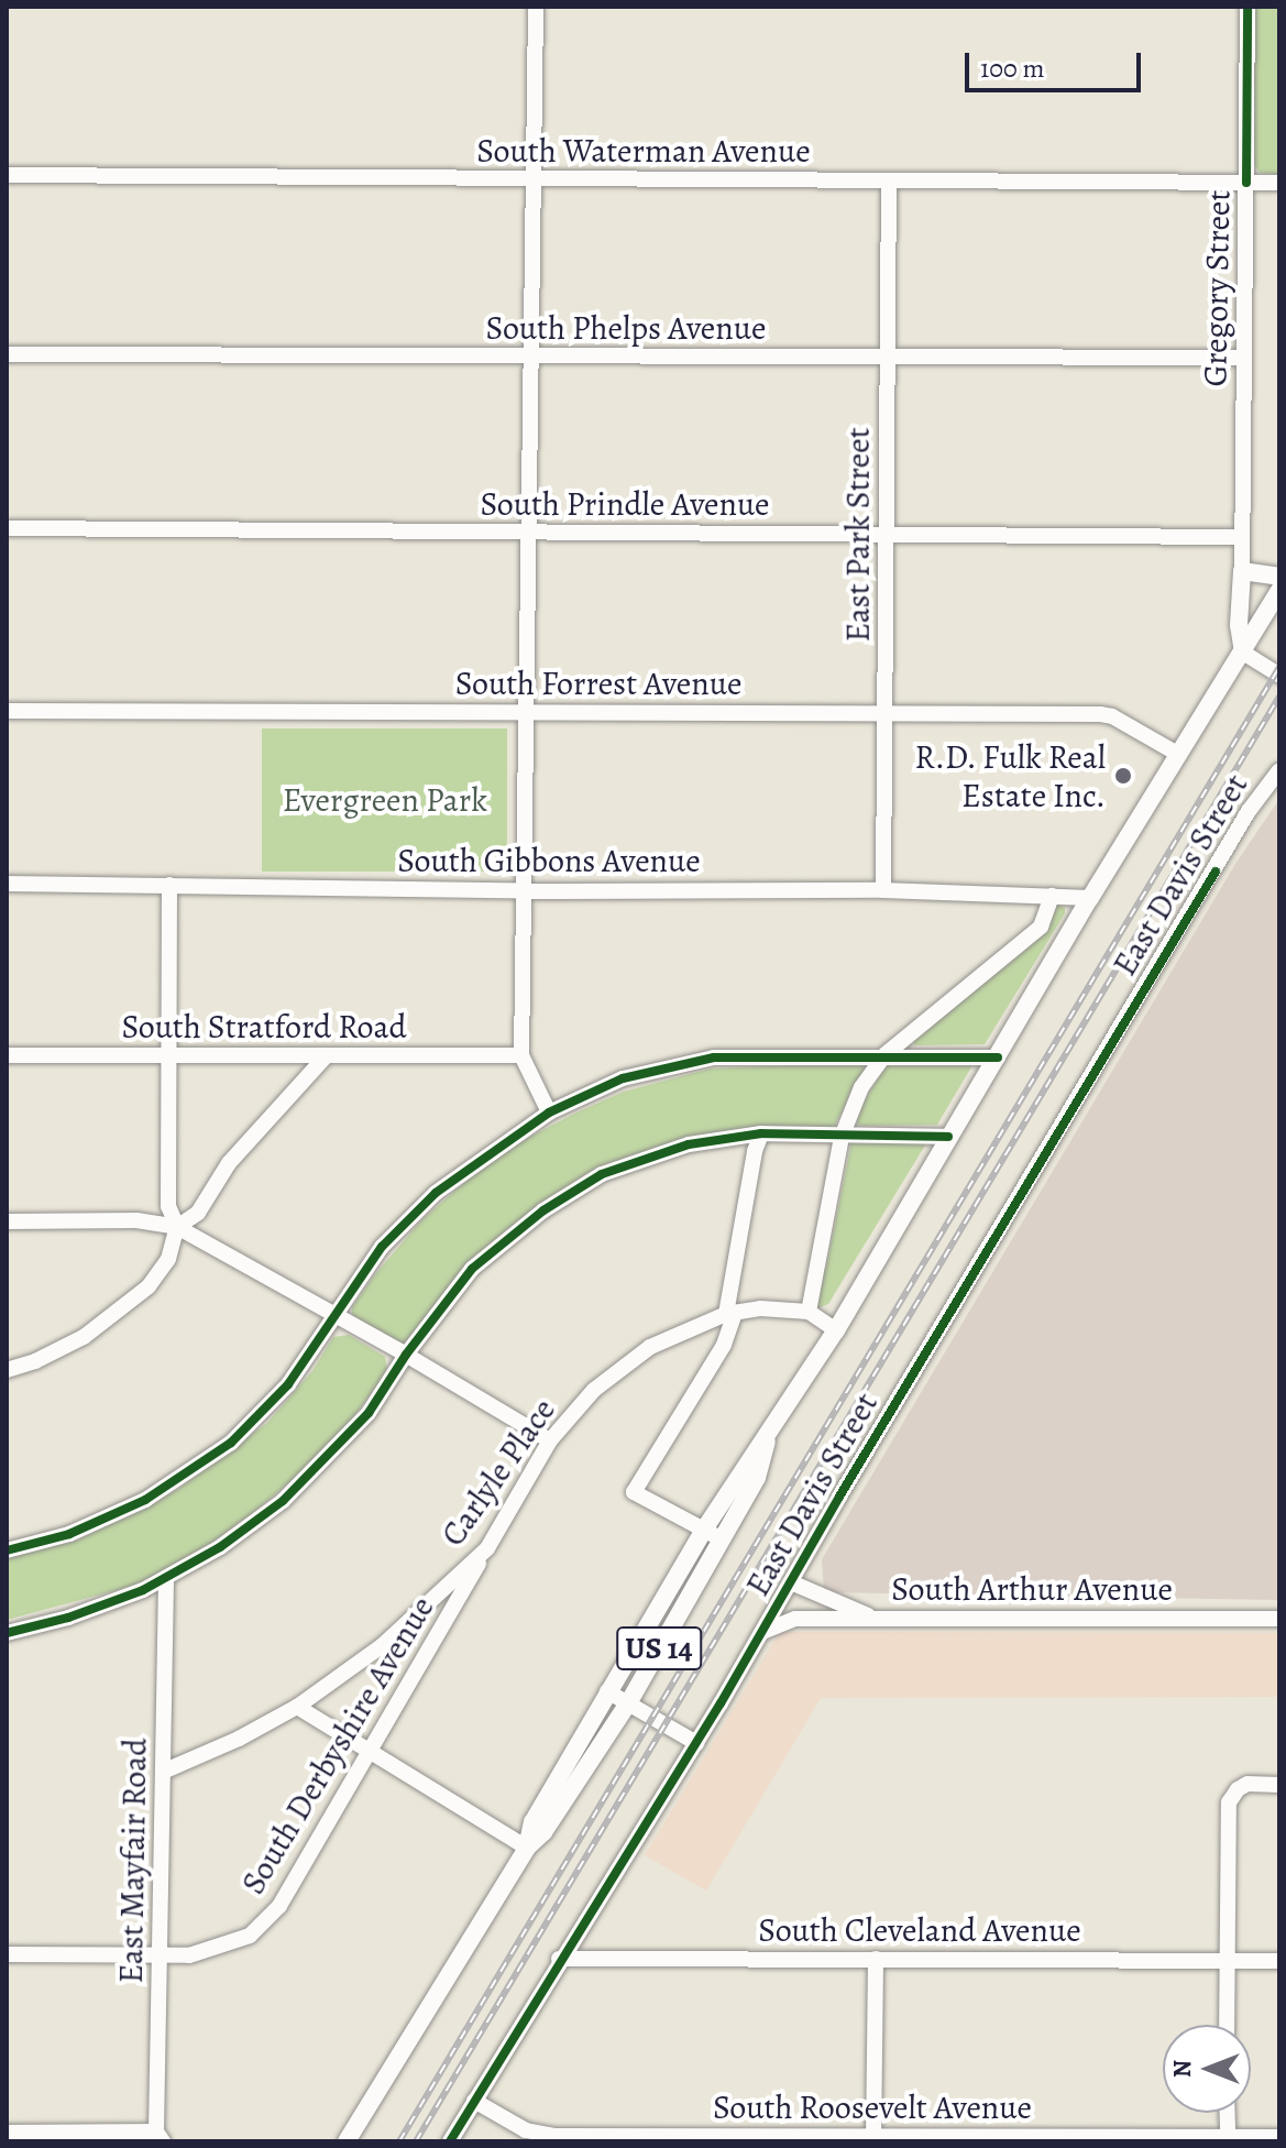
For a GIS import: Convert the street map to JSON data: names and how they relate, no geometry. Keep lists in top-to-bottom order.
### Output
{
  "streets": {
    "main road": ["US 14"],
    "street": [
      "South Waterman Avenue",
      "Gregory Street",
      "South Phelps Avenue",
      "South Prindle Avenue",
      "East Park Street",
      "South Forrest Avenue",
      "South Gibbons Avenue",
      "East Davis Street",
      "South Stratford Road",
      "Carlyle Place",
      "South Arthur Avenue",
      "South Derbyshire Avenue",
      "East Mayfair Road",
      "South Cleveland Avenue",
      "South Roosevelt Avenue"
    ]
  },
  "crossings": [
    ["South Waterman Avenue", "Gregory Street"],
    ["South Waterman Avenue", "East Park Street"],
    ["Gregory Street", "South Phelps Avenue"],
    ["Gregory Street", "South Prindle Avenue"],
    ["South Phelps Avenue", "East Park Street"],
    ["South Prindle Avenue", "East Park Street"],
    ["East Park Street", "South Forrest Avenue"],
    ["East Park Street", "South Gibbons Avenue"],
    ["South Forrest Avenue", "US 14"],
    ["South Gibbons Avenue", "US 14"],
    ["East Davis Street", "South Arthur Avenue"],
    ["East Davis Street", "South Cleveland Avenue"],
    ["East Davis Street", "South Roosevelt Avenue"],
    ["Carlyle Place", "South Derbyshire Avenue"],
    ["Carlyle Place", "East Mayfair Road"],
    ["South Derbyshire Avenue", "East Mayfair Road"]
  ],
  "parks": ["Evergreen Park"],
  "places": ["R.D. Fulk Real Estate Inc."],
  "scale_bar": "100 m",
  "north": "left"
}
